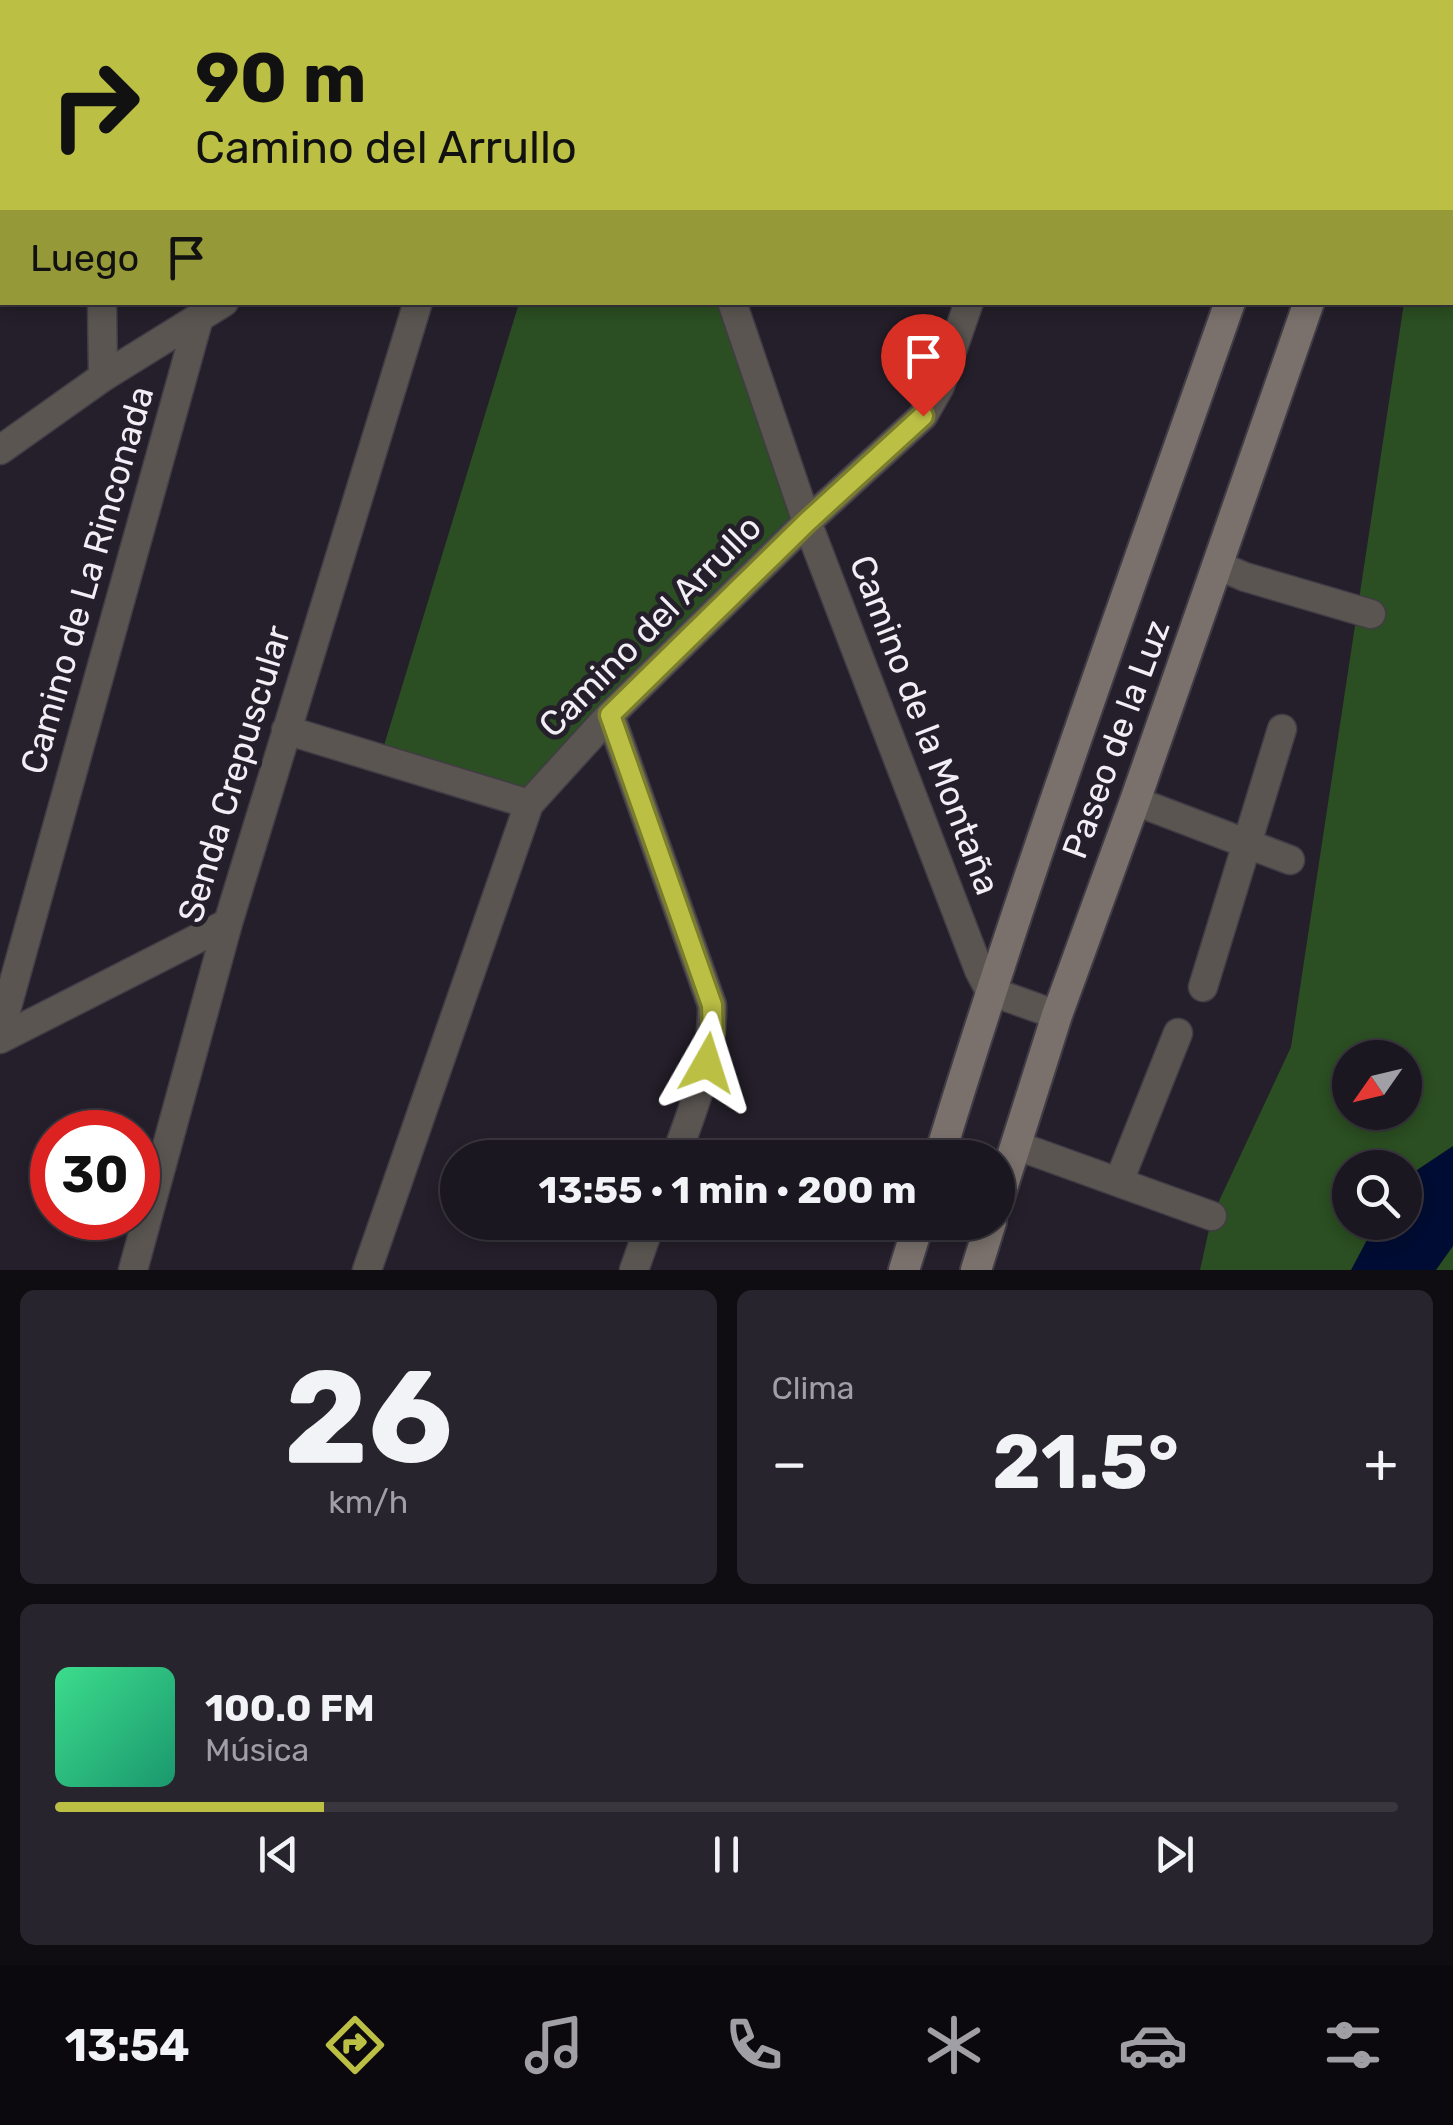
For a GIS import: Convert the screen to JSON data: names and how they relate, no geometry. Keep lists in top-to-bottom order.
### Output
{
  "streets": {
    "street": [
      "Camino de La Rinconada",
      "Camino del Arrullo",
      "Camino de la Montaña",
      "Paseo de la Luz",
      "Senda Crepuscular"
    ]
  },
  "crossings": [
    ["Camino del Arrullo", "Camino de la Montaña"],
    ["Camino de la Montaña", "Paseo de la Luz"]
  ],
  "north": "bottom left",
  "page": {
    "turn": ["90 m", "Camino del Arrullo"],
    "then": "Luego",
    "limit": "30",
    "trip": "13:55 · 1 min · 200 m",
    "tile": [
      ["26", "km/h"],
      "Clima"
    ],
    "heat": ["−", "21.5°", "+"],
    "song": ["100.0 FM", "Música"],
    "tabs": "13:54"
  }
}
